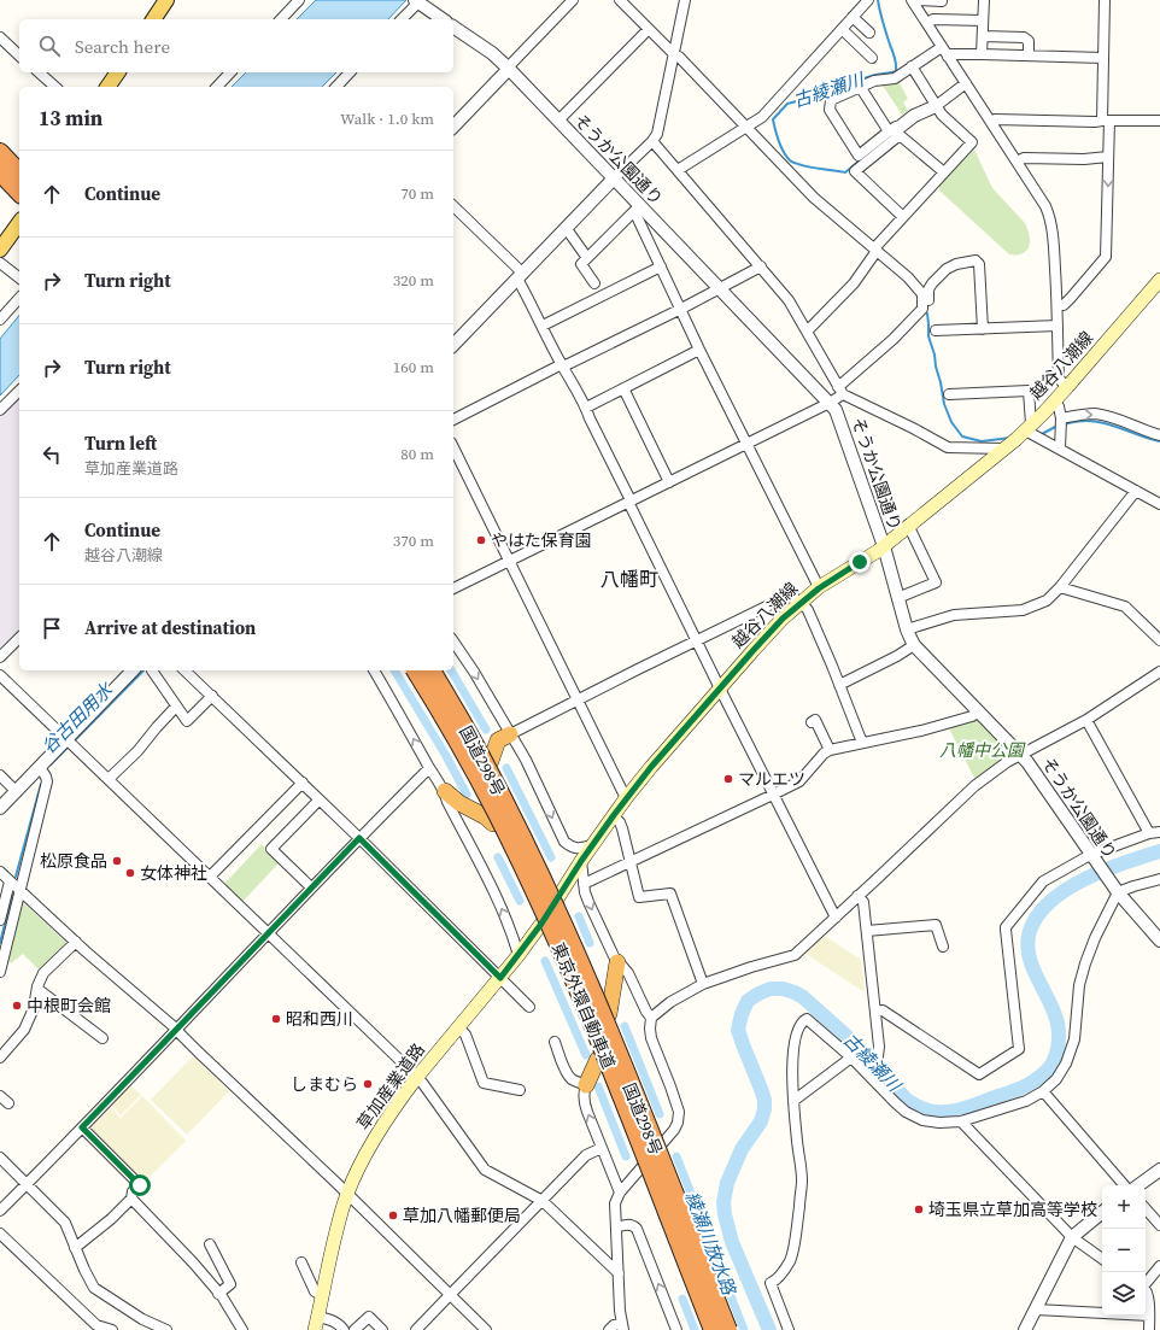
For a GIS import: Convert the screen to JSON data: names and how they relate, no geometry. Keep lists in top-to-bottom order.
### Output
{
  "streets": {
    "highway": ["国道298号", "東京外環自動車道"],
    "main road": ["越谷八潮線", "草加産業道路"],
    "street": ["そうか公園通り"]
  },
  "crossings": [
    ["そうか公園通り", "越谷八潮線"],
    ["越谷八潮線", "国道298号"],
    ["越谷八潮線", "草加産業道路"],
    ["国道298号", "草加産業道路"]
  ],
  "districts": ["八幡町"],
  "water": ["古綾瀬川", "谷古田用水", "綾瀬川放水路"],
  "parks": ["八幡中公園"],
  "places": [
    "やはた保育園",
    "マルエツ",
    "松原食品",
    "女体神社",
    "中根町会館",
    "昭和西川",
    "しまむら",
    "埼玉県立草加高等学校",
    "草加八幡郵便局"
  ],
  "page": {
    "search": "Search here",
    "heading": ["13 min", "Walk · 1.0 km"],
    "list": [
      ["Continue", "70 m"],
      ["Turn right", "320 m"],
      ["Turn right", "160 m"],
      ["Turn left", "草加産業道路", "80 m"],
      ["Continue", "越谷八潮線", "370 m"],
      "Arrive at destination"
    ],
    "map_buttons": ["+", "−"]
  }
}
